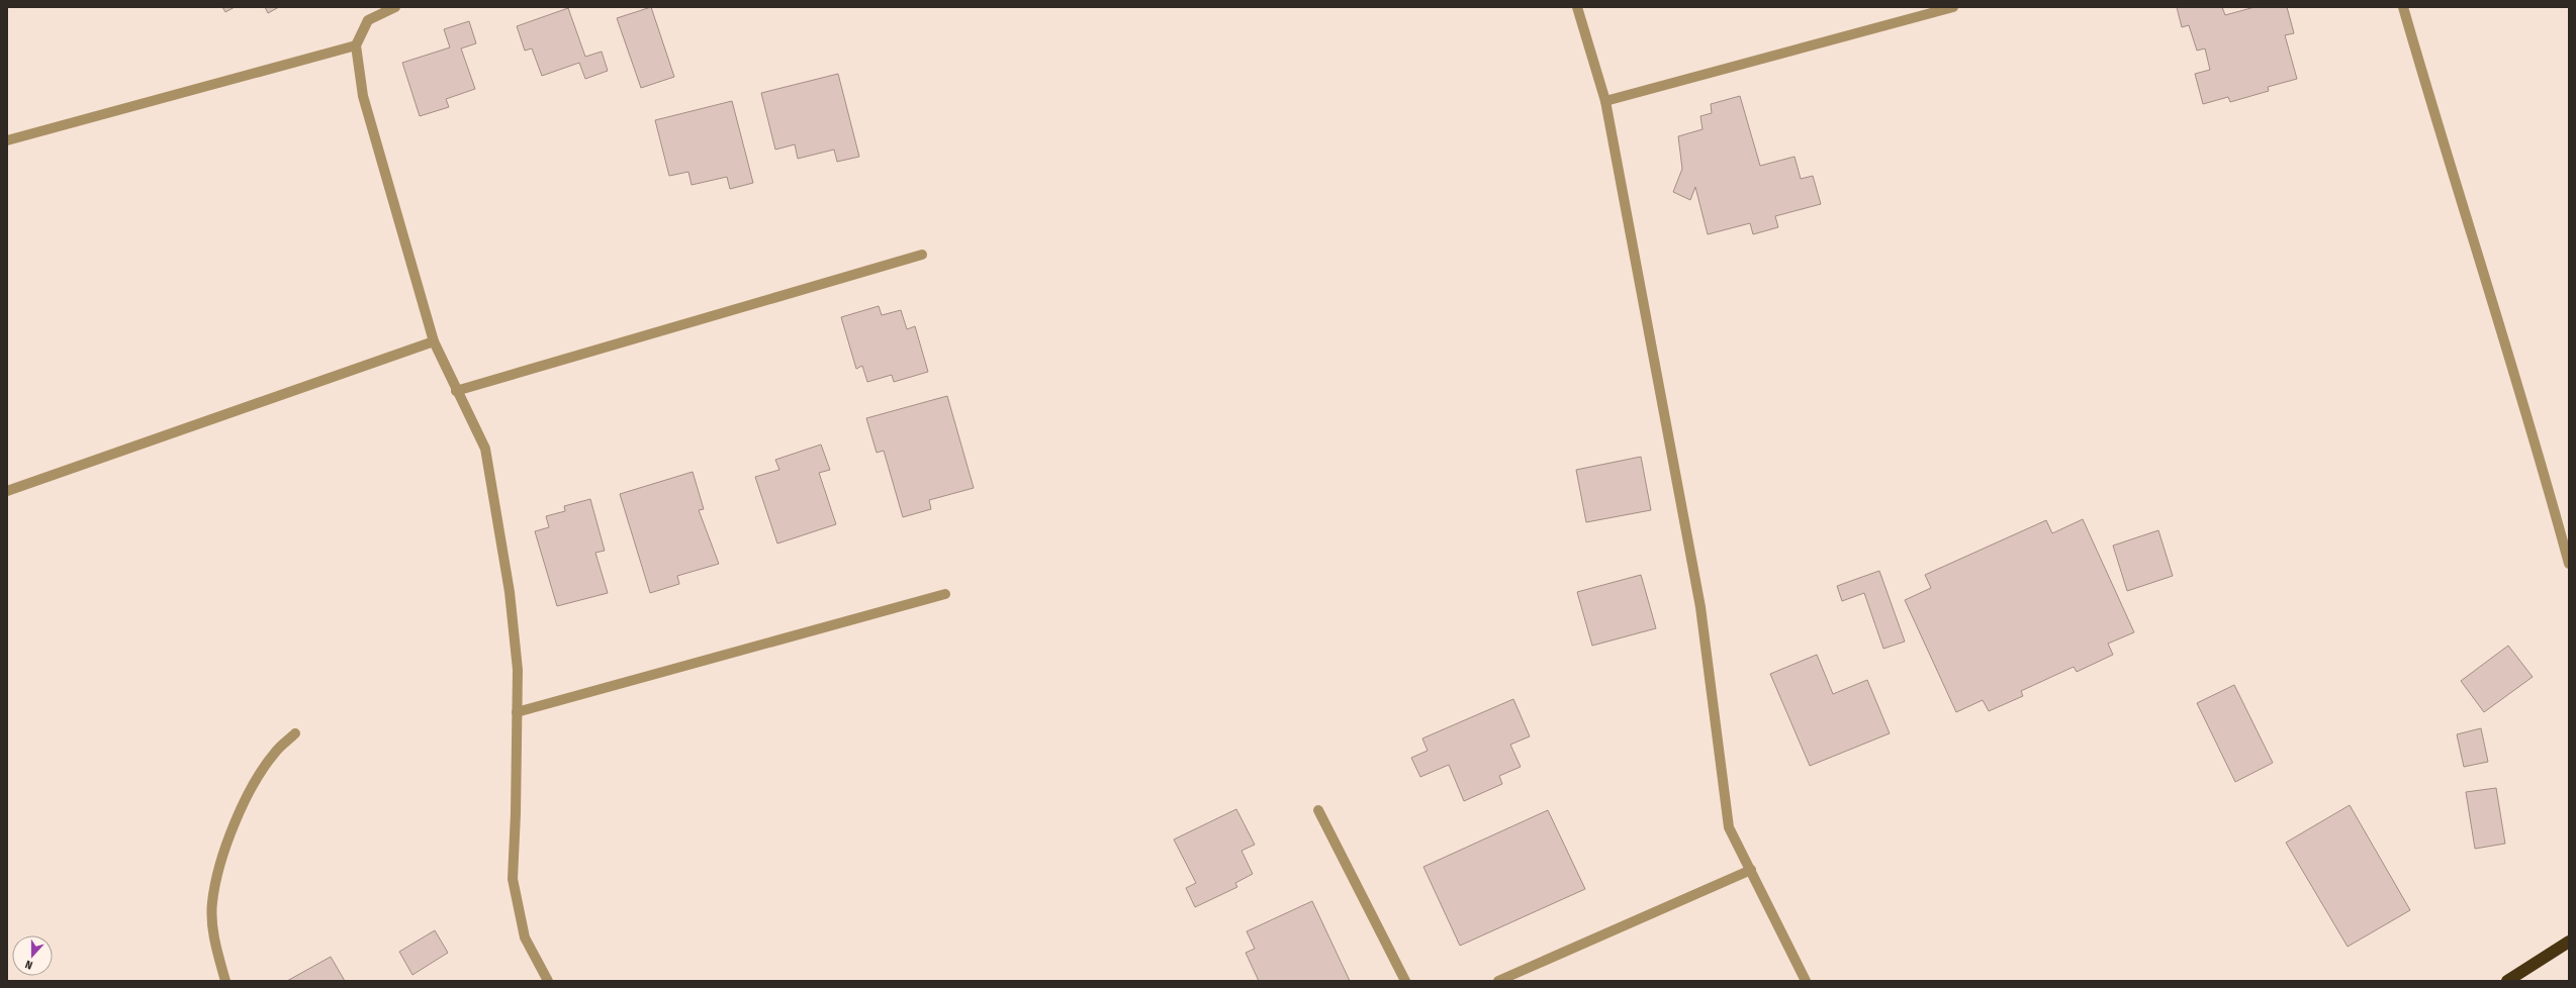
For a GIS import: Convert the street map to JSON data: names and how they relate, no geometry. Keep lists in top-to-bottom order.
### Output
{
  "north": "bottom"
}
